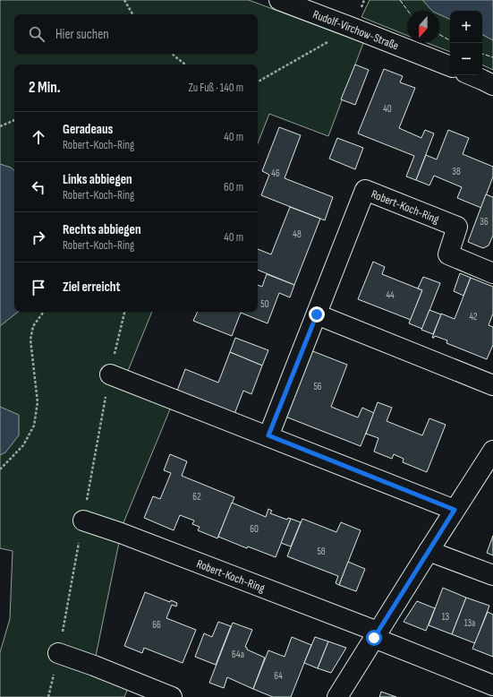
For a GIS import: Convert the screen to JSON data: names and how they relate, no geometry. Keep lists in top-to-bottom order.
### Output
{
  "streets": {
    "street": ["Rudolf-Virchow-Straße", "Robert-Koch-Ring"]
  },
  "house_numbers": [
    "40",
    "38",
    "46",
    "36",
    "48",
    "44",
    "50",
    "42",
    "56",
    "62",
    "60",
    "58",
    "13",
    "13a",
    "66",
    "64a",
    "64"
  ],
  "north": "bottom",
  "page": {
    "map_buttons": ["+", "−"],
    "search": "Hier suchen",
    "heading": ["2 Min.", "Zu Fuß · 140 m"],
    "list": [
      ["Geradeaus", "Robert-Koch-Ring", "40 m"],
      ["Links abbiegen", "Robert-Koch-Ring", "60 m"],
      ["Rechts abbiegen", "Robert-Koch-Ring", "40 m"],
      "Ziel erreicht"
    ]
  }
}
